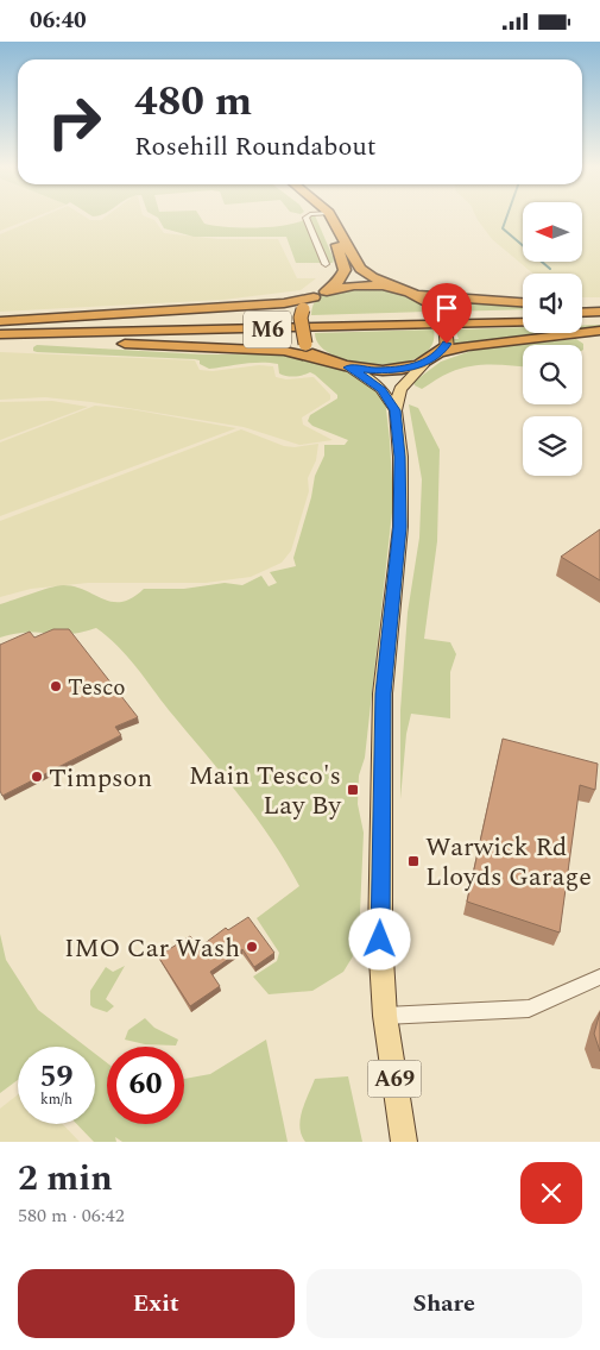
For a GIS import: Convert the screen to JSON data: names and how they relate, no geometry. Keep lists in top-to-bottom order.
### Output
{
  "streets": {
    "highway": ["M6", "A69"]
  },
  "places": {
    "other": ["Tesco", "Timpson", "IMO Car Wash"],
    "transit": ["Main Tesco's Lay By", "Warwick Rd Lloyds Garage"]
  },
  "north": "left",
  "page": {
    "status": "06:40",
    "turn": ["480 m", "Rosehill Roundabout"],
    "speed": "59 km/h",
    "limit": "60",
    "heading": ["2 min", "580 m · 06:42"],
    "buttons": ["Exit", "Share"]
  }
}
